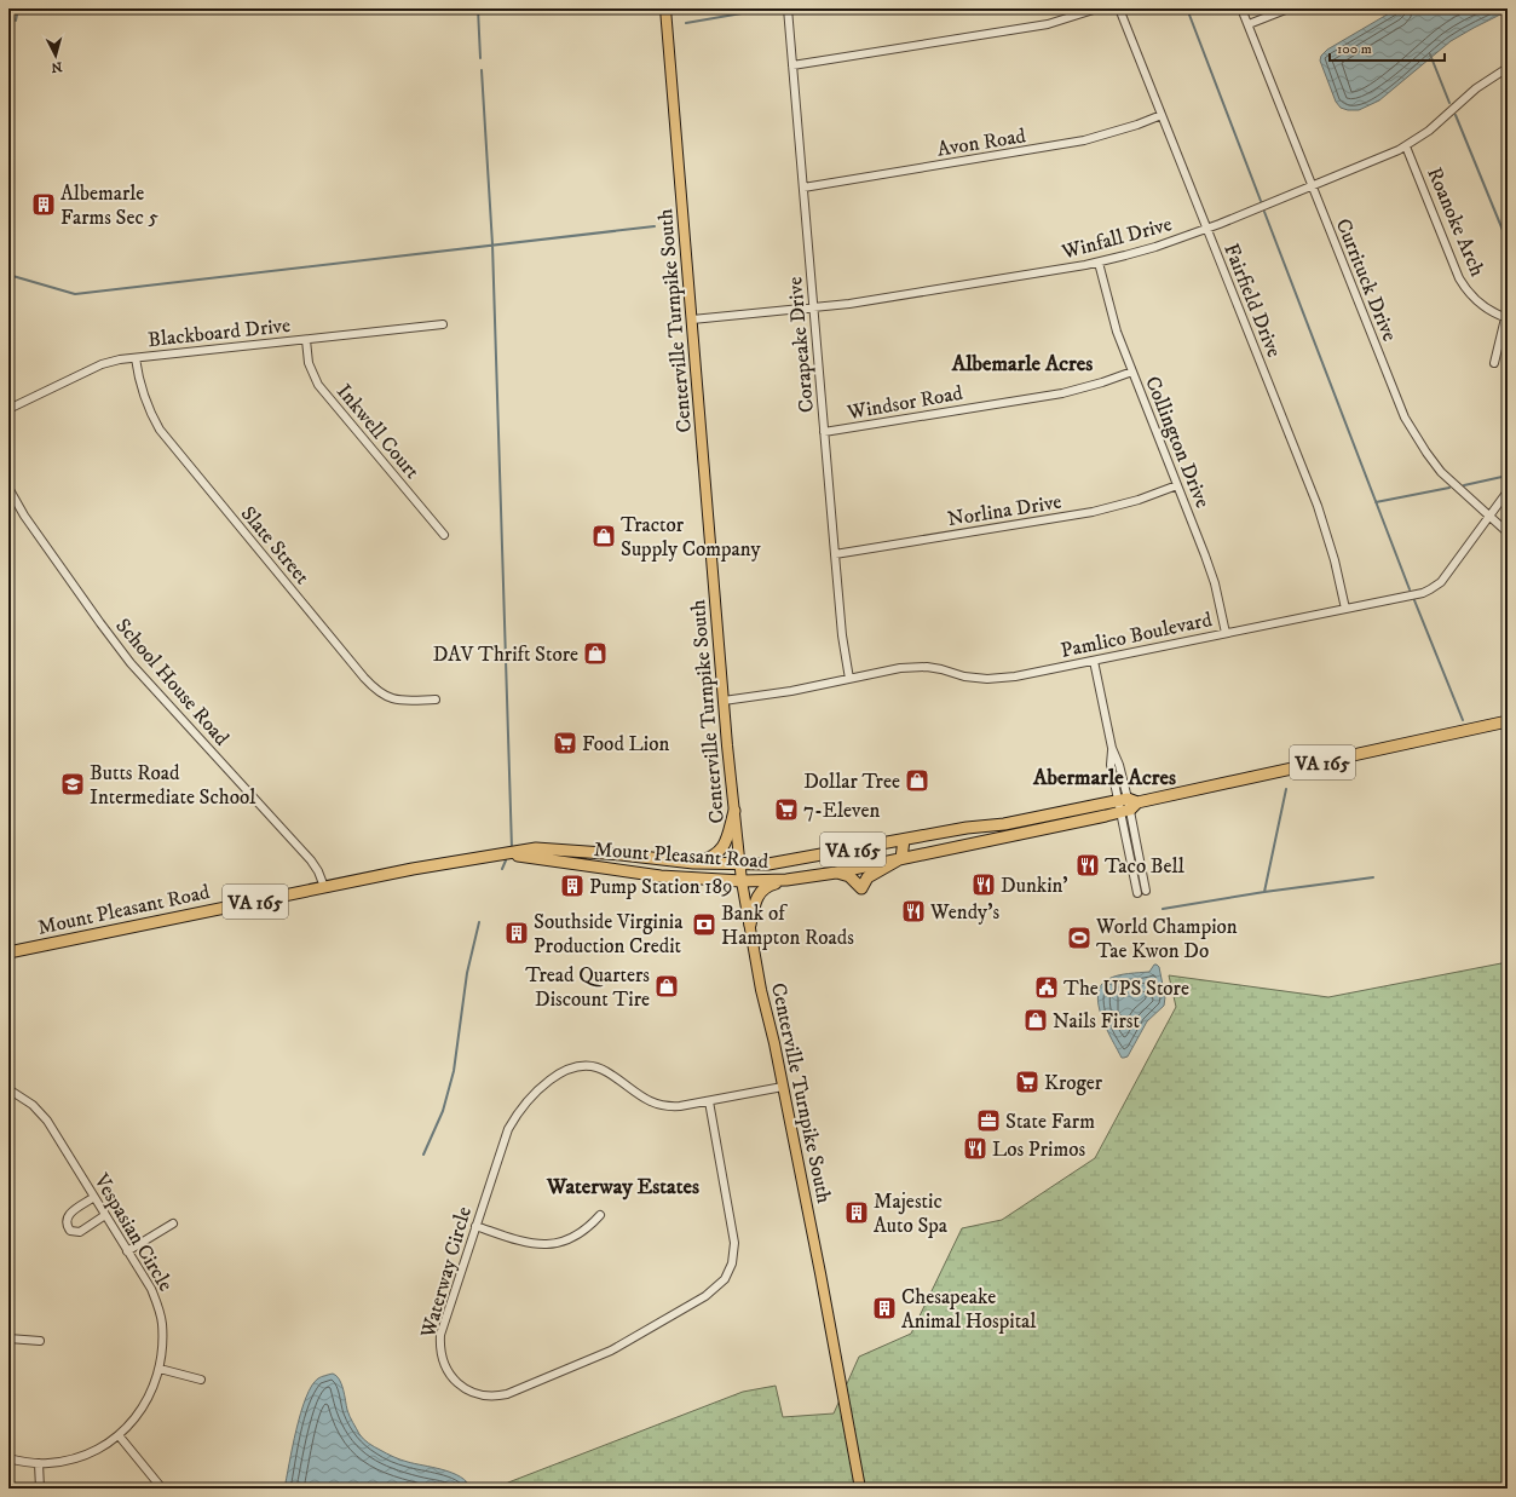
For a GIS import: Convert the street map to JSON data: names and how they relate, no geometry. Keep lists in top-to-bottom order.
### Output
{
  "streets": {
    "highway": ["VA 165", "Mount Pleasant Road"],
    "main road": ["Centerville Turnpike South"],
    "street": [
      "Avon Road",
      "Roanoke Arch",
      "Winfall Drive",
      "Currituck Drive",
      "Fairfield Drive",
      "Blackboard Drive",
      "Corapeake Drive",
      "Windsor Road",
      "Inkwell Court",
      "Collington Drive",
      "Norlina Drive",
      "Slate Street",
      "Pamlico Boulevard",
      "School House Road",
      "Vespasian Circle",
      "Waterway Circle"
    ]
  },
  "crossings": [
    ["Avon Road", "Fairfield Drive"],
    ["Avon Road", "Corapeake Drive"],
    ["Roanoke Arch", "Winfall Drive"],
    ["Winfall Drive", "Currituck Drive"],
    ["Winfall Drive", "Fairfield Drive"],
    ["Winfall Drive", "Centerville Turnpike South"],
    ["Winfall Drive", "Corapeake Drive"],
    ["Winfall Drive", "Collington Drive"],
    ["Currituck Drive", "Pamlico Boulevard"],
    ["Fairfield Drive", "Pamlico Boulevard"],
    ["Centerville Turnpike South", "Pamlico Boulevard"],
    ["Centerville Turnpike South", "Mount Pleasant Road"],
    ["Centerville Turnpike South", "Waterway Circle"],
    ["Blackboard Drive", "Inkwell Court"],
    ["Blackboard Drive", "Slate Street"],
    ["Corapeake Drive", "Windsor Road"],
    ["Corapeake Drive", "Norlina Drive"],
    ["Corapeake Drive", "Pamlico Boulevard"],
    ["Windsor Road", "Collington Drive"],
    ["Collington Drive", "Norlina Drive"],
    ["Collington Drive", "Pamlico Boulevard"],
    ["School House Road", "Mount Pleasant Road"]
  ],
  "districts": ["Albemarle Acres", "Abermarle Acres", "Waterway Estates"],
  "places": {
    "building": [
      "Albemarle Farms Sec 5",
      "Pump Station 189",
      "Southside Virginia Production Credit",
      "Majestic Auto Spa",
      "Chesapeake Animal Hospital"
    ],
    "shop": [
      "Tractor Supply Company",
      "DAV Thrift Store",
      "Dollar Tree",
      "Tread Quarters Discount Tire",
      "Nails First"
    ],
    "supermarket": ["Food Lion", "7-Eleven", "Kroger"],
    "school or university": ["Butts Road Intermediate School"],
    "restaurant": [
      "Taco Bell",
      "Dunkin'",
      "Wendy's",
      "Los Primos"
    ],
    "bank": ["Bank of Hampton Roads"],
    "sports": ["World Champion Tae Kwon Do"],
    "public building": ["The UPS Store"],
    "office": ["State Farm"]
  },
  "scale_bar": "100 m",
  "north": "bottom"
}
